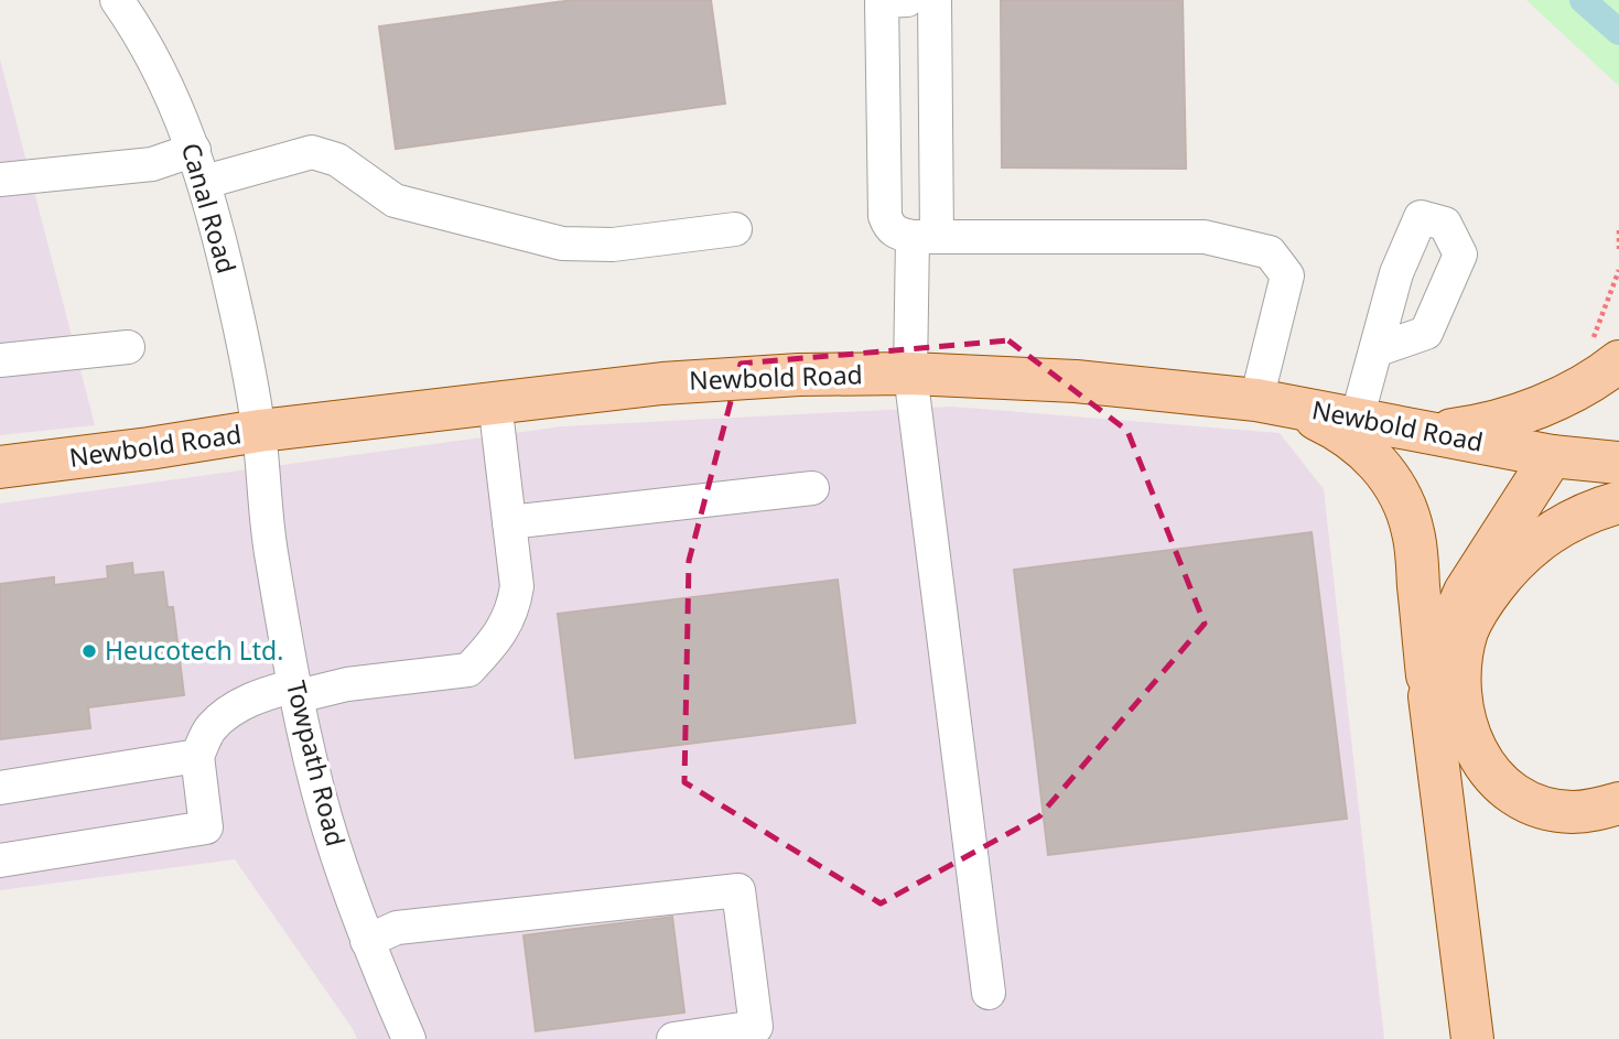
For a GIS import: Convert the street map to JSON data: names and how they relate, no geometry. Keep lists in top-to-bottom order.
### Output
{
  "streets": {
    "main road": ["Newbold Road"],
    "street": ["Canal Road", "Towpath Road"]
  },
  "crossings": [
    ["Canal Road", "Newbold Road"],
    ["Canal Road", "Towpath Road"],
    ["Newbold Road", "Towpath Road"]
  ],
  "places": ["Heucotech Ltd."]
}
